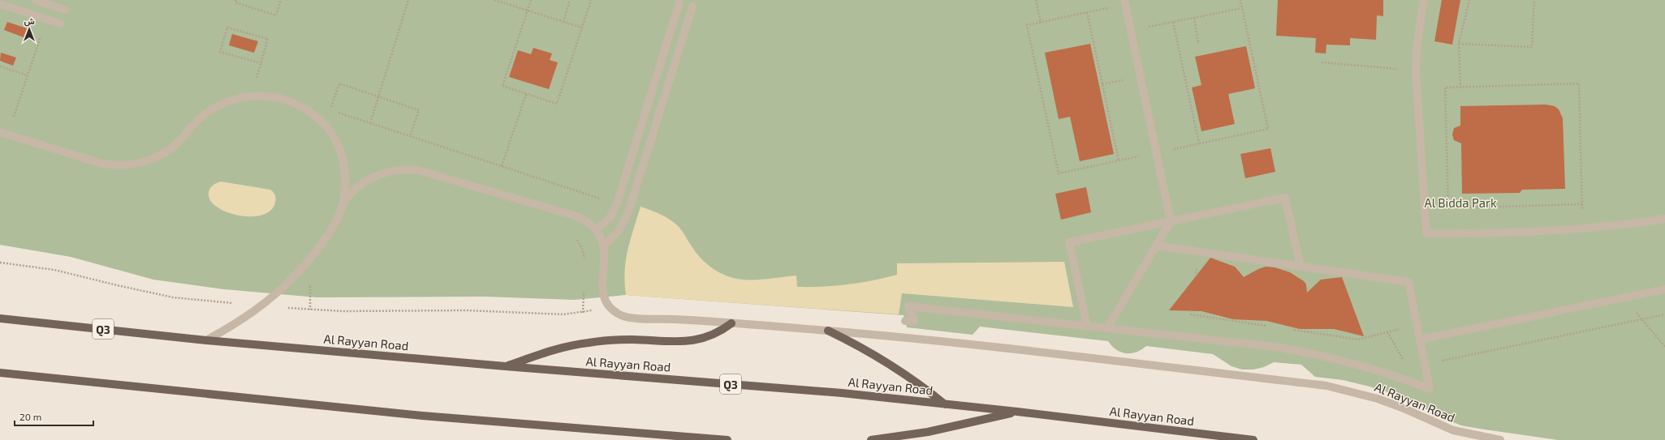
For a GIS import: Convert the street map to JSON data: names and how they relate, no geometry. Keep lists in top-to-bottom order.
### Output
{
  "streets": {
    "main road": ["Q3", "Al Rayyan Road"]
  },
  "parks": ["Al Bidda Park"],
  "scale_bar": "20 m",
  "north": "top"
}
